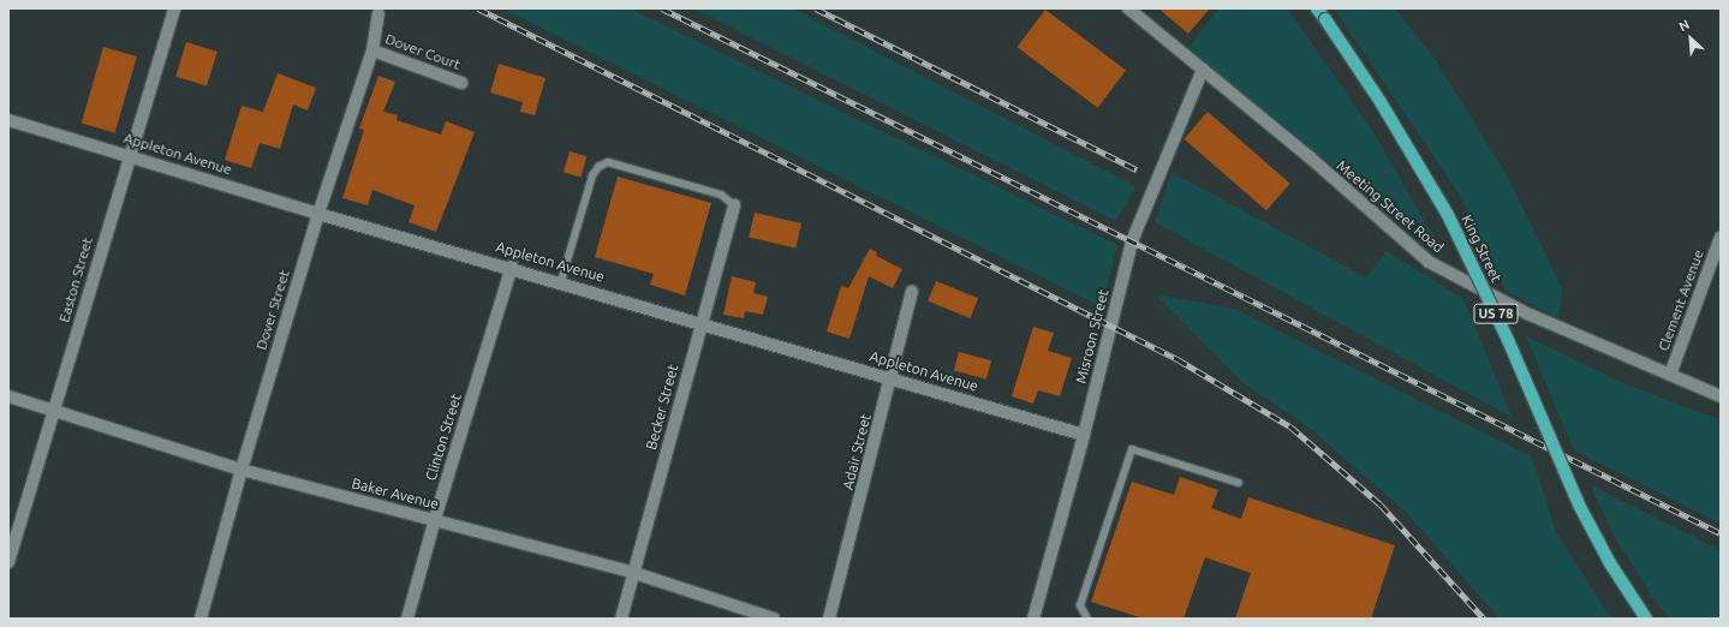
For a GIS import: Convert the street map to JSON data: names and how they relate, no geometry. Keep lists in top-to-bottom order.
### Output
{
  "streets": {
    "main road": ["King Street", "US 78"],
    "street": [
      "Dover Court",
      "Appleton Avenue",
      "Meeting Street Road",
      "Easton Street",
      "Clement Avenue",
      "Dover Street",
      "Misroon Street",
      "Becker Street",
      "Clinton Street",
      "Adair Street",
      "Baker Avenue"
    ]
  },
  "crossings": [
    ["Dover Court", "Dover Street"],
    ["Appleton Avenue", "Easton Street"],
    ["Appleton Avenue", "Dover Street"],
    ["Appleton Avenue", "Misroon Street"],
    ["Appleton Avenue", "Becker Street"],
    ["Appleton Avenue", "Clinton Street"],
    ["Appleton Avenue", "Adair Street"],
    ["Meeting Street Road", "Clement Avenue"],
    ["Meeting Street Road", "Misroon Street"],
    ["Easton Street", "Baker Avenue"],
    ["Dover Street", "Baker Avenue"],
    ["Becker Street", "Baker Avenue"],
    ["Clinton Street", "Baker Avenue"]
  ],
  "north": "top left"
}
